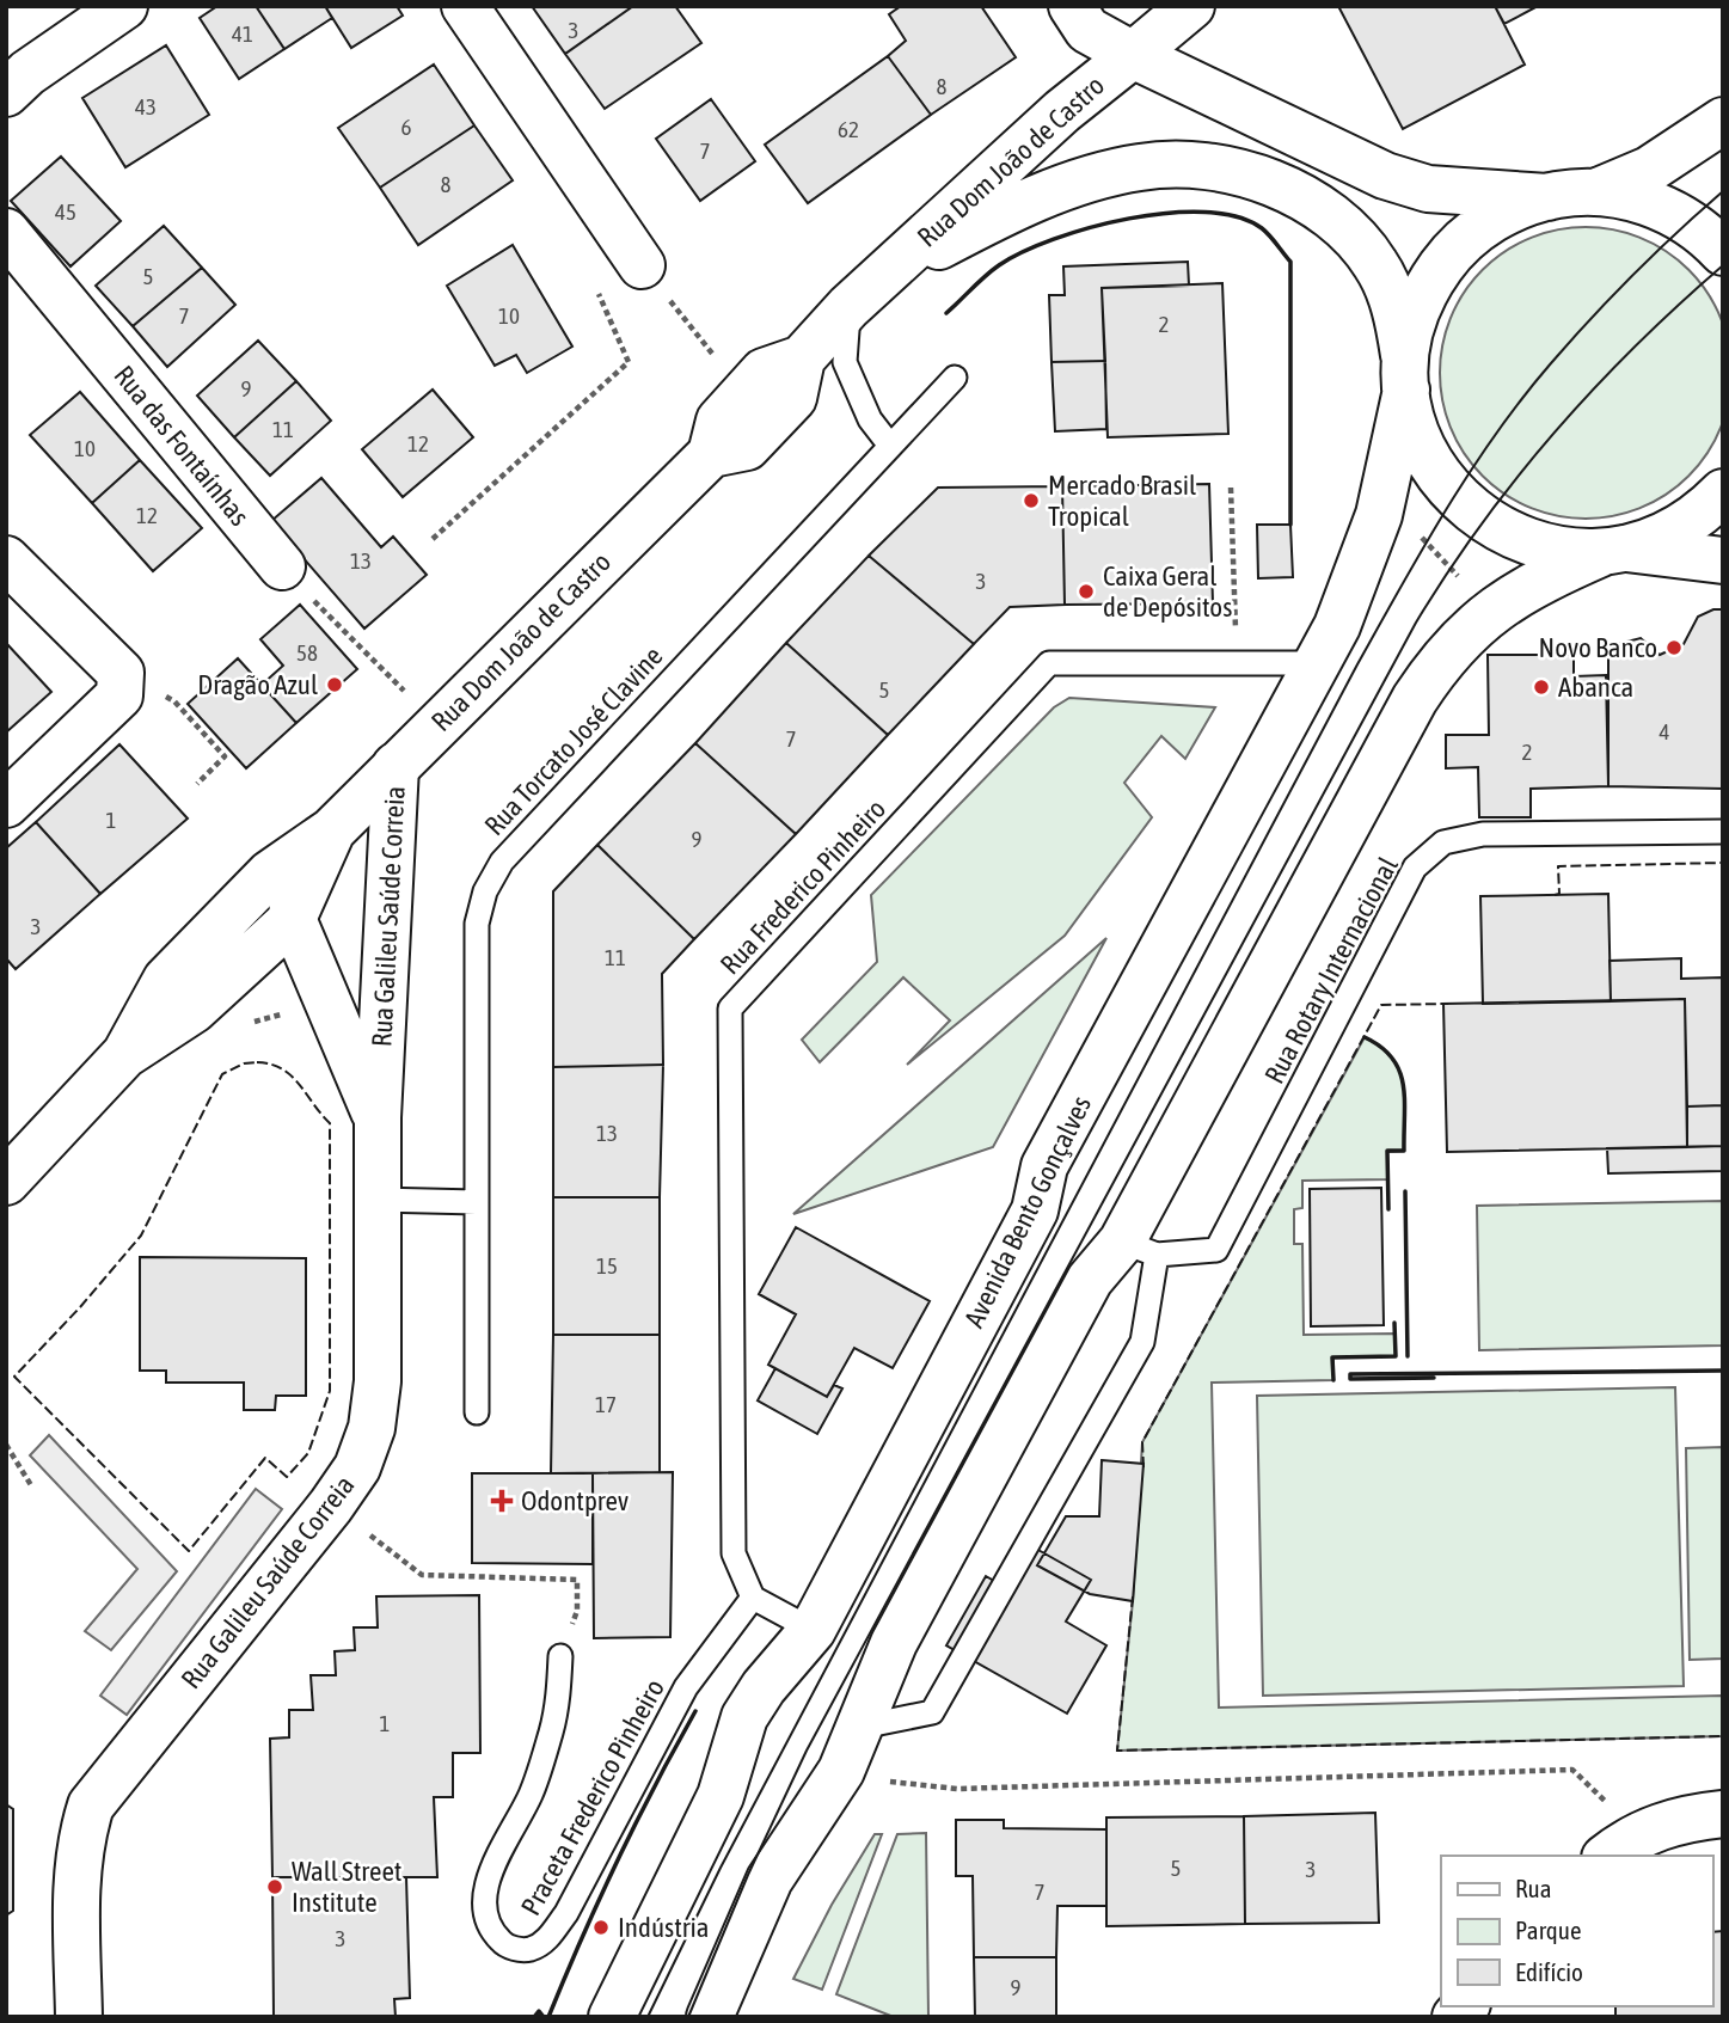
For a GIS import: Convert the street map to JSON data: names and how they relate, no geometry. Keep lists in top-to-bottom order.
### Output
{
  "streets": {
    "main road": [
      "Rua Dom João de Castro",
      "Rua das Fontaínhas",
      "Rua Galileu Saúde Correia",
      "Avenida Bento Gonçalves"
    ],
    "lane": [
      "Rua Torcato José Clavine",
      "Rua Frederico Pinheiro",
      "Rua Rotary Internacional",
      "Praceta Frederico Pinheiro"
    ]
  },
  "crossings": [
    ["Rua Dom João de Castro", "Rua Galileu Saúde Correia"],
    ["Rua Frederico Pinheiro", "Avenida Bento Gonçalves"],
    ["Rua Frederico Pinheiro", "Praceta Frederico Pinheiro"]
  ],
  "places": {
    "other": [
      "Mercado Brasil Tropical",
      "Caixa Geral de Depósitos",
      "Novo Banco",
      "Dragão Azul",
      "Abanca",
      "Wall Street Institute",
      "Indústria"
    ],
    "health": ["Odontprev"]
  },
  "house_numbers": [
    "3",
    "41",
    "8",
    "43",
    "6",
    "62",
    "7",
    "8",
    "45",
    "5",
    "7",
    "10",
    "2",
    "9",
    "11",
    "12",
    "10",
    "12",
    "13",
    "3",
    "58",
    "5",
    "4",
    "7",
    "2",
    "1",
    "9",
    "3",
    "11",
    "13",
    "15",
    "17",
    "1",
    "5",
    "3",
    "7",
    "3",
    "9"
  ],
  "legend": ["Rua", "Parque", "Edifício"]
}
